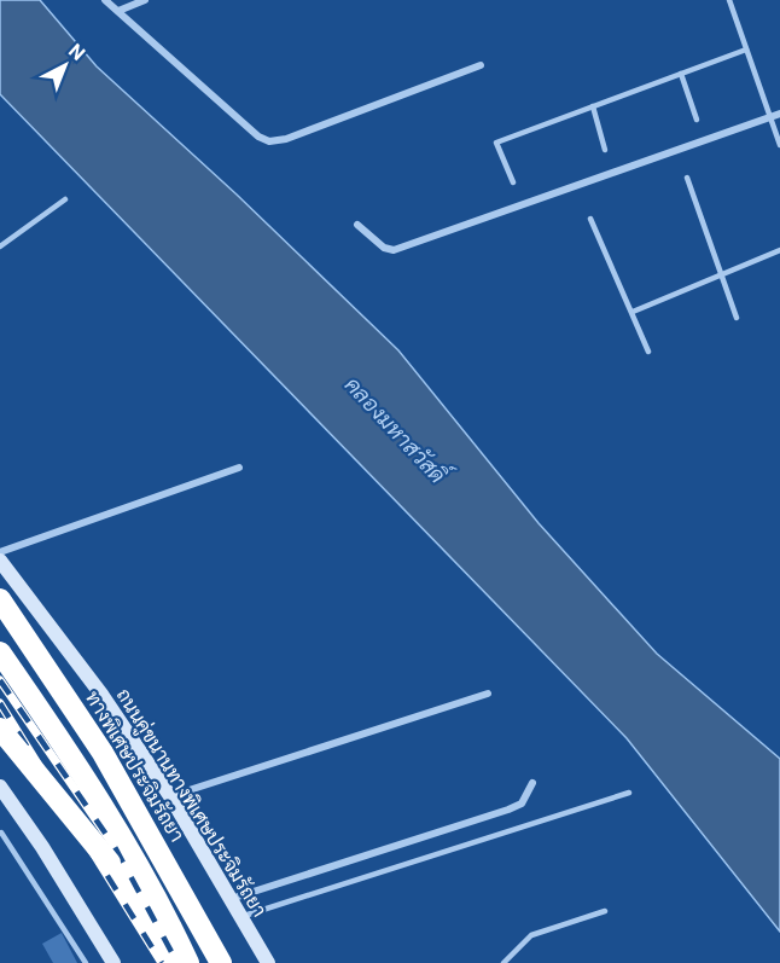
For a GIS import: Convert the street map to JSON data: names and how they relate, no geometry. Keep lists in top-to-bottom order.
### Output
{
  "streets": {
    "highway": ["ทางพิเศษประจิมรัถยา"],
    "main road": ["ถนนคู่ขนานทางพิเศษประจิมรัถยา"]
  },
  "water": ["คลองมหาสวัสดิ์"],
  "north": "top right"
}
